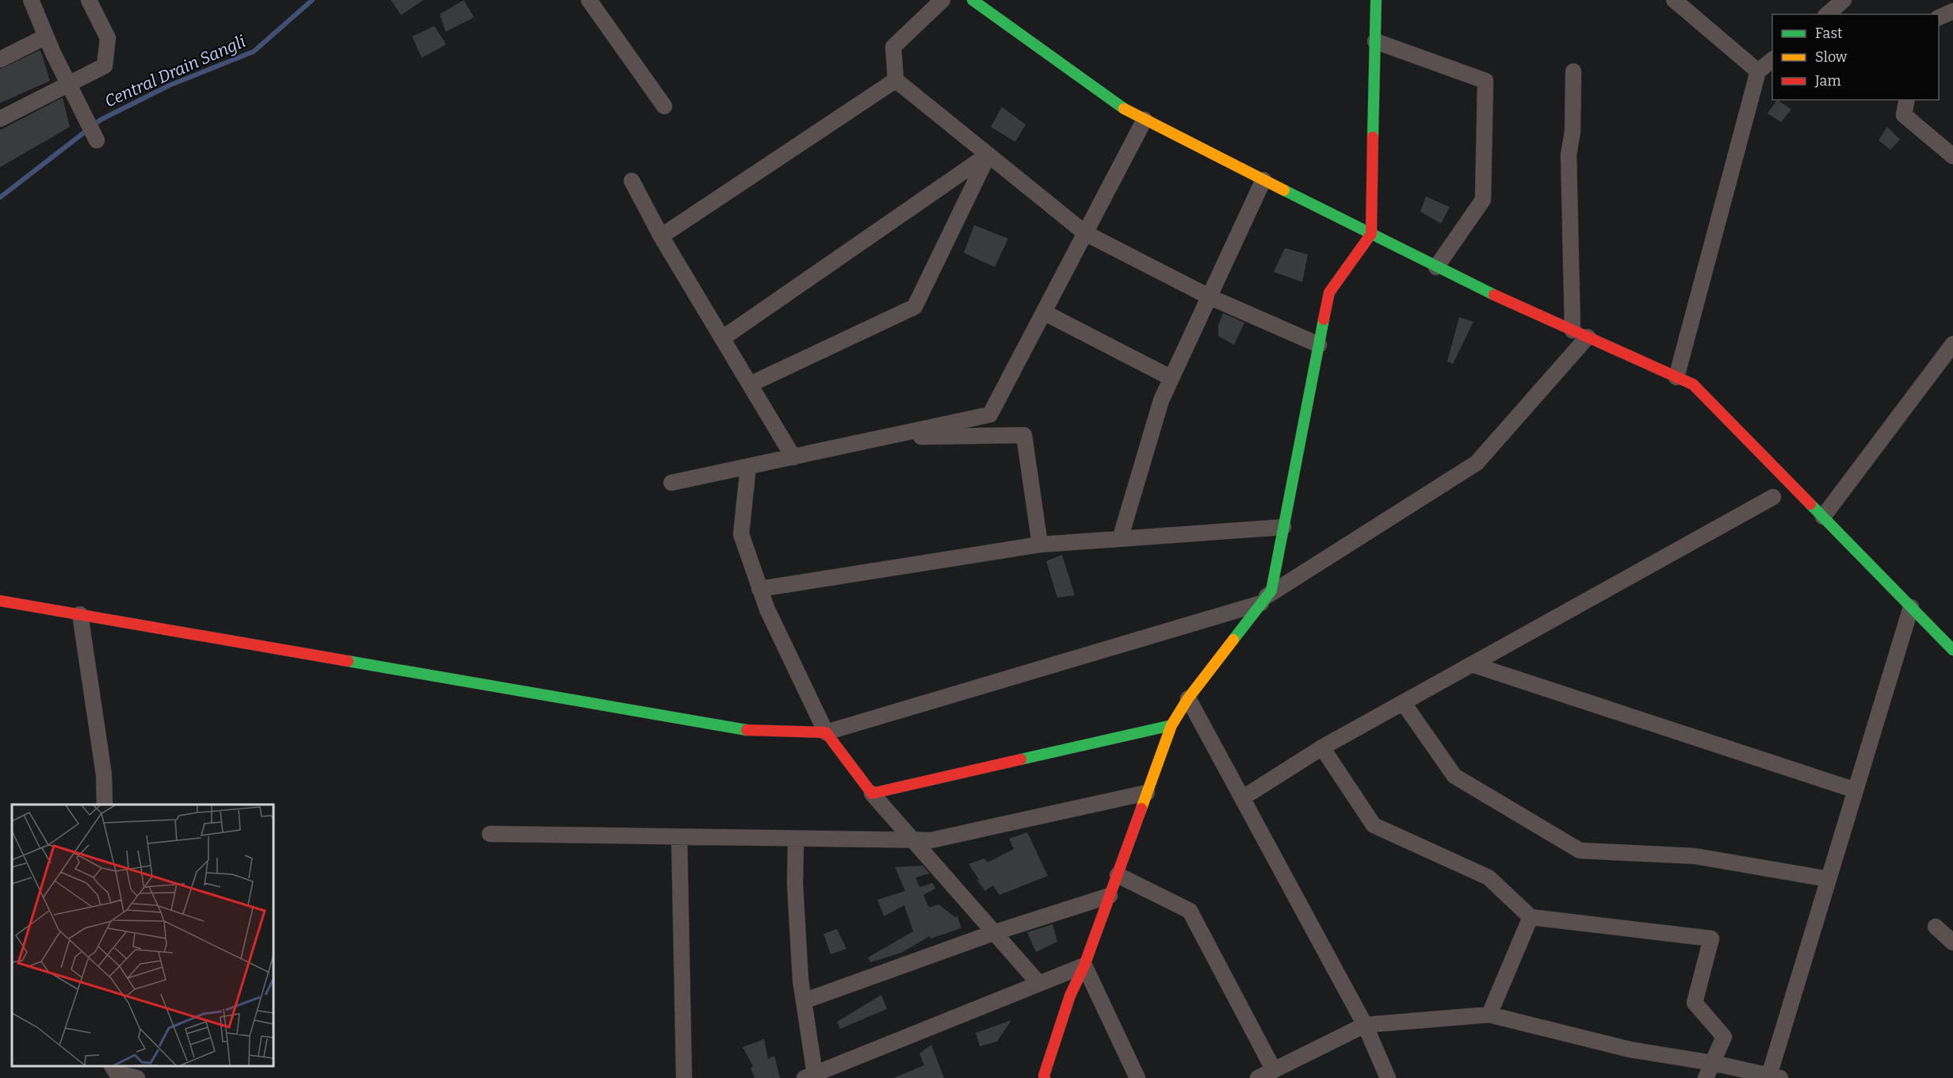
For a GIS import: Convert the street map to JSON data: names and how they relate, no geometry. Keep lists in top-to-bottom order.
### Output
{
  "water": ["Central Drain Sangli"],
  "legend": ["Fast", "Slow", "Jam"]
}
